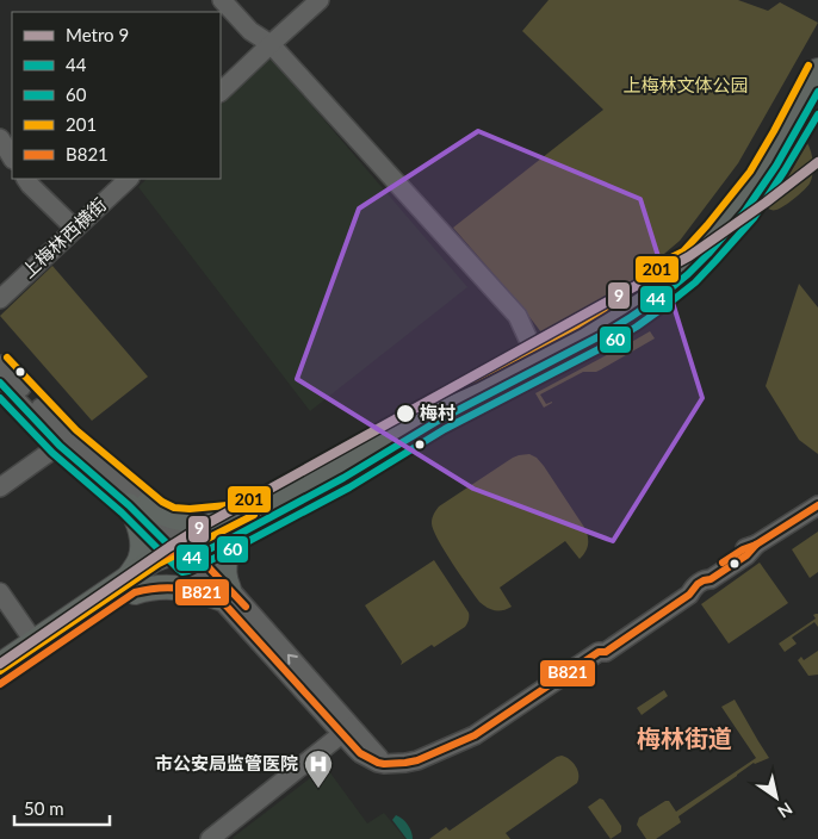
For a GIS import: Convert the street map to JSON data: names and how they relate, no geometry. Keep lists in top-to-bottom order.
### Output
{
  "streets": {
    "street": ["上梅林西横街"]
  },
  "districts": ["梅林街道"],
  "parks": ["上梅林文体公园"],
  "places": {
    "other": ["梅村"],
    "hospital": ["市公安局监管医院"]
  },
  "lines": [
    "transit line 201",
    "transit line 44",
    "transit line 60",
    "metro line 9",
    "transit line B821"
  ],
  "legend": [
    "Metro 9",
    "44",
    "60",
    "201",
    "B821"
  ],
  "scale_bar": "50 m",
  "north": "bottom right"
}
